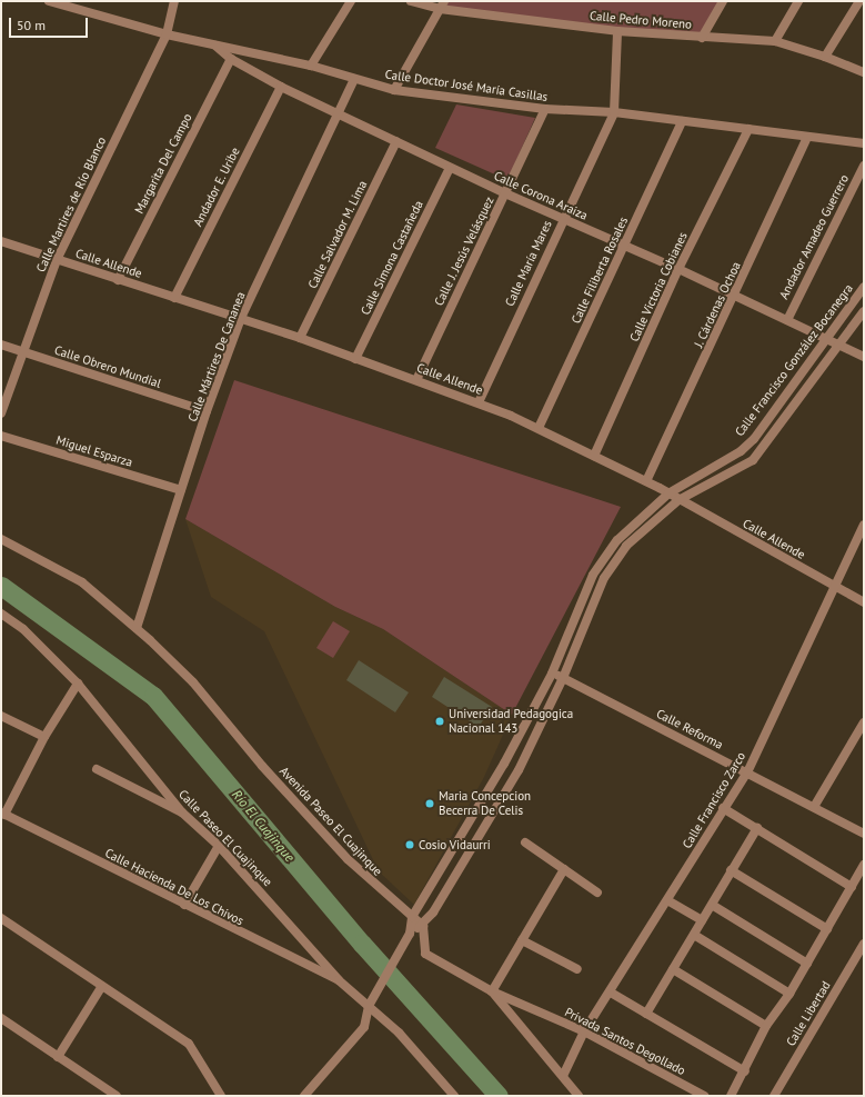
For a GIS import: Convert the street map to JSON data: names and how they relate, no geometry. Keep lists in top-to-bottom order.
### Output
{
  "streets": {
    "street": [
      "Calle Pedro Moreno",
      "Calle Doctor José María Casillas",
      "Margarita Del Campo",
      "Andador E. Uribe",
      "Calle Corona Araiza",
      "Calle Martires de Río Blanco",
      "Calle Salvador M. Lima",
      "Andador Amadeo Guerrero",
      "Calle J. Jesús Velásquez",
      "Calle Simona Castañeda",
      "Calle Allende",
      "Calle María Mares",
      "Calle Filiberta Rosales",
      "Calle Victoria Cobianes",
      "J. Cárdenas Ochoa",
      "Calle Mártires De Cananea",
      "Calle Francisco González Bocanegra",
      "Calle Obrero Mundial",
      "Miguel Esparza",
      "Calle Reforma",
      "Calle Francisco Zarco",
      "Avenida Paseo El Cuajinque",
      "Calle Paseo El Cuajinque",
      "Calle Hacienda De Los Chivos",
      "Calle Libertad",
      "Privada Santos Degollado"
    ]
  },
  "crossings": [
    ["Calle Pedro Moreno", "Calle María Mares"],
    ["Calle Doctor José María Casillas", "Calle Corona Araiza"],
    ["Calle Doctor José María Casillas", "Calle Martires de Río Blanco"],
    ["Calle Doctor José María Casillas", "Calle J. Jesús Velásquez"],
    ["Calle Doctor José María Casillas", "Calle María Mares"],
    ["Calle Doctor José María Casillas", "Calle Filiberta Rosales"],
    ["Calle Doctor José María Casillas", "Calle Victoria Cobianes"],
    ["Calle Doctor José María Casillas", "J. Cárdenas Ochoa"],
    ["Calle Doctor José María Casillas", "Calle Mártires De Cananea"],
    ["Margarita Del Campo", "Calle Corona Araiza"],
    ["Margarita Del Campo", "Calle Allende"],
    ["Andador E. Uribe", "Calle Corona Araiza"],
    ["Andador E. Uribe", "Calle Allende"],
    ["Calle Corona Araiza", "Calle Salvador M. Lima"],
    ["Calle Corona Araiza", "Andador Amadeo Guerrero"],
    ["Calle Corona Araiza", "Calle J. Jesús Velásquez"],
    ["Calle Corona Araiza", "Calle Simona Castañeda"],
    ["Calle Corona Araiza", "Calle María Mares"],
    ["Calle Corona Araiza", "Calle Filiberta Rosales"],
    ["Calle Corona Araiza", "Calle Victoria Cobianes"],
    ["Calle Corona Araiza", "J. Cárdenas Ochoa"],
    ["Calle Corona Araiza", "Calle Mártires De Cananea"],
    ["Calle Corona Araiza", "Calle Francisco González Bocanegra"],
    ["Calle Martires de Río Blanco", "Calle Allende"],
    ["Calle Martires de Río Blanco", "Calle Obrero Mundial"],
    ["Calle Salvador M. Lima", "Calle Allende"],
    ["Calle J. Jesús Velásquez", "Calle Allende"],
    ["Calle Simona Castañeda", "Calle Allende"],
    ["Calle Allende", "Calle María Mares"],
    ["Calle Allende", "Calle Filiberta Rosales"],
    ["Calle Allende", "Calle Victoria Cobianes"],
    ["Calle Allende", "J. Cárdenas Ochoa"],
    ["Calle Allende", "Calle Mártires De Cananea"],
    ["Calle Allende", "Calle Francisco González Bocanegra"],
    ["Calle Allende", "Calle Francisco Zarco"],
    ["Calle Mártires De Cananea", "Calle Obrero Mundial"],
    ["Calle Mártires De Cananea", "Miguel Esparza"],
    ["Calle Mártires De Cananea", "Avenida Paseo El Cuajinque"],
    ["Calle Francisco González Bocanegra", "Calle Reforma"],
    ["Calle Francisco González Bocanegra", "Avenida Paseo El Cuajinque"],
    ["Calle Reforma", "Calle Francisco Zarco"],
    ["Calle Francisco Zarco", "Privada Santos Degollado"],
    ["Calle Paseo El Cuajinque", "Calle Hacienda De Los Chivos"]
  ],
  "water": ["Río El Cuajinque"],
  "places": ["Universidad Pedagogica Nacional 143", "Maria Concepcion Becerra De Celis", "Cosio Vidaurri"],
  "scale_bar": "50 m"
}
